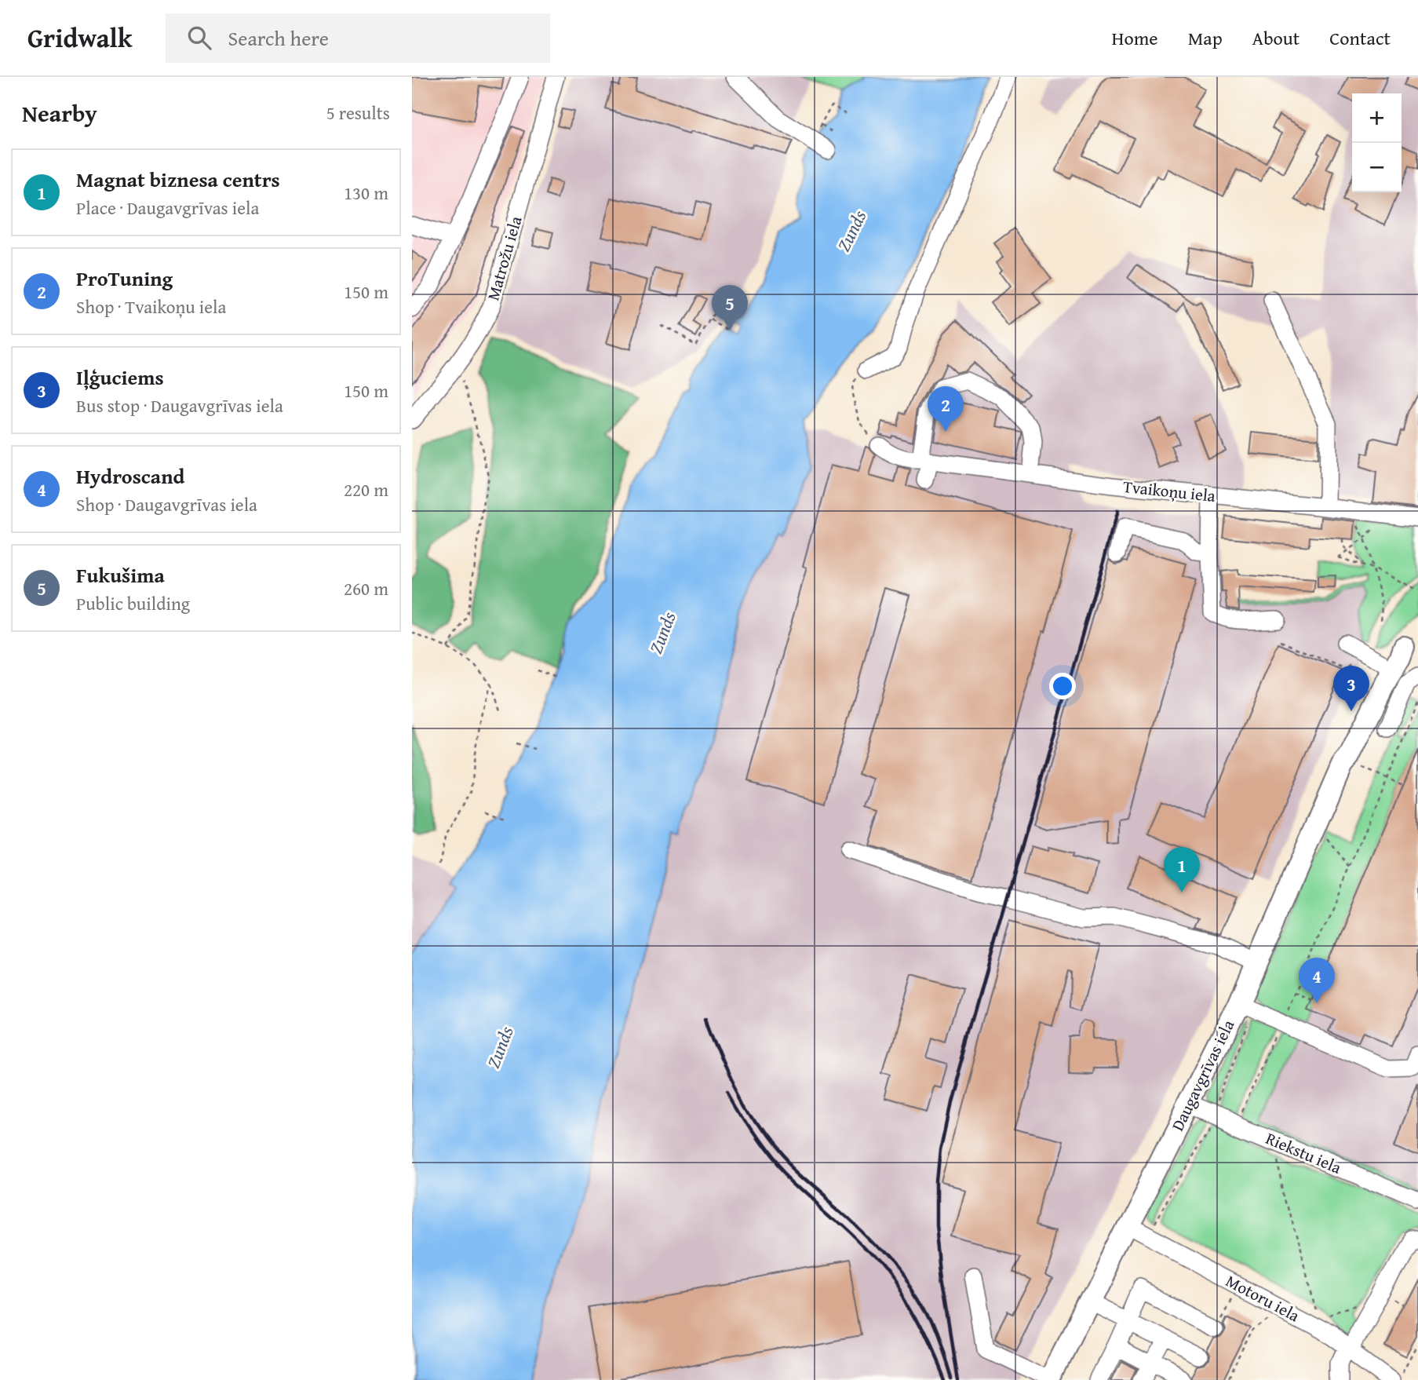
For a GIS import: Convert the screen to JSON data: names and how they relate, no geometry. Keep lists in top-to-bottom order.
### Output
{
  "streets": {
    "main road": ["Daugavgrīvas iela"],
    "street": [
      "Matrožu iela",
      "Tvaikoņu iela",
      "Riekstu iela",
      "Motoru iela"
    ]
  },
  "crossings": [
    ["Daugavgrīvas iela", "Riekstu iela"],
    ["Daugavgrīvas iela", "Motoru iela"]
  ],
  "water": ["Zunds"],
  "page": {
    "header": "Gridwalk",
    "search": "Search here",
    "nav": [
      "Home",
      "Map",
      "About",
      "Contact"
    ],
    "heading": ["Nearby", "5 results"],
    "map_buttons": ["+", "−"],
    "list": [
      {
        "mark": "1",
        "name": "Magnat biznesa centrs",
        "note": "Place · Daugavgrīvas iela",
        "value": "130 m"
      },
      {
        "mark": "2",
        "name": "ProTuning",
        "note": "Shop · Tvaikoņu iela",
        "value": "150 m"
      },
      {
        "mark": "3",
        "name": "Iļģuciems",
        "note": "Bus stop · Daugavgrīvas iela",
        "value": "150 m"
      },
      {
        "mark": "4",
        "name": "Hydroscand",
        "note": "Shop · Daugavgrīvas iela",
        "value": "220 m"
      },
      {
        "mark": "5",
        "name": "Fukušima",
        "note": "Public building",
        "value": "260 m"
      }
    ],
    "pins": [
      "5",
      "2",
      "3",
      "1",
      "4"
    ]
  }
}
